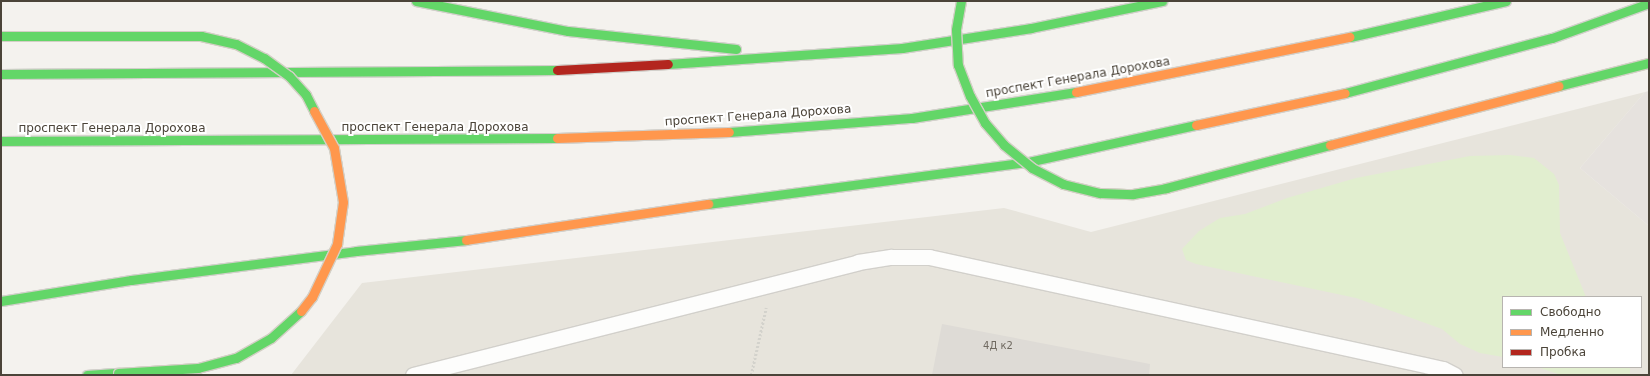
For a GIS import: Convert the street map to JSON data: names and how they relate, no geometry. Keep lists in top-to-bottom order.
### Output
{
  "streets": {
    "main road": ["проспект Генерала Дорохова"]
  },
  "house_numbers": ["4Д к2"],
  "legend": ["Свободно", "Медленно", "Пробка"]
}
